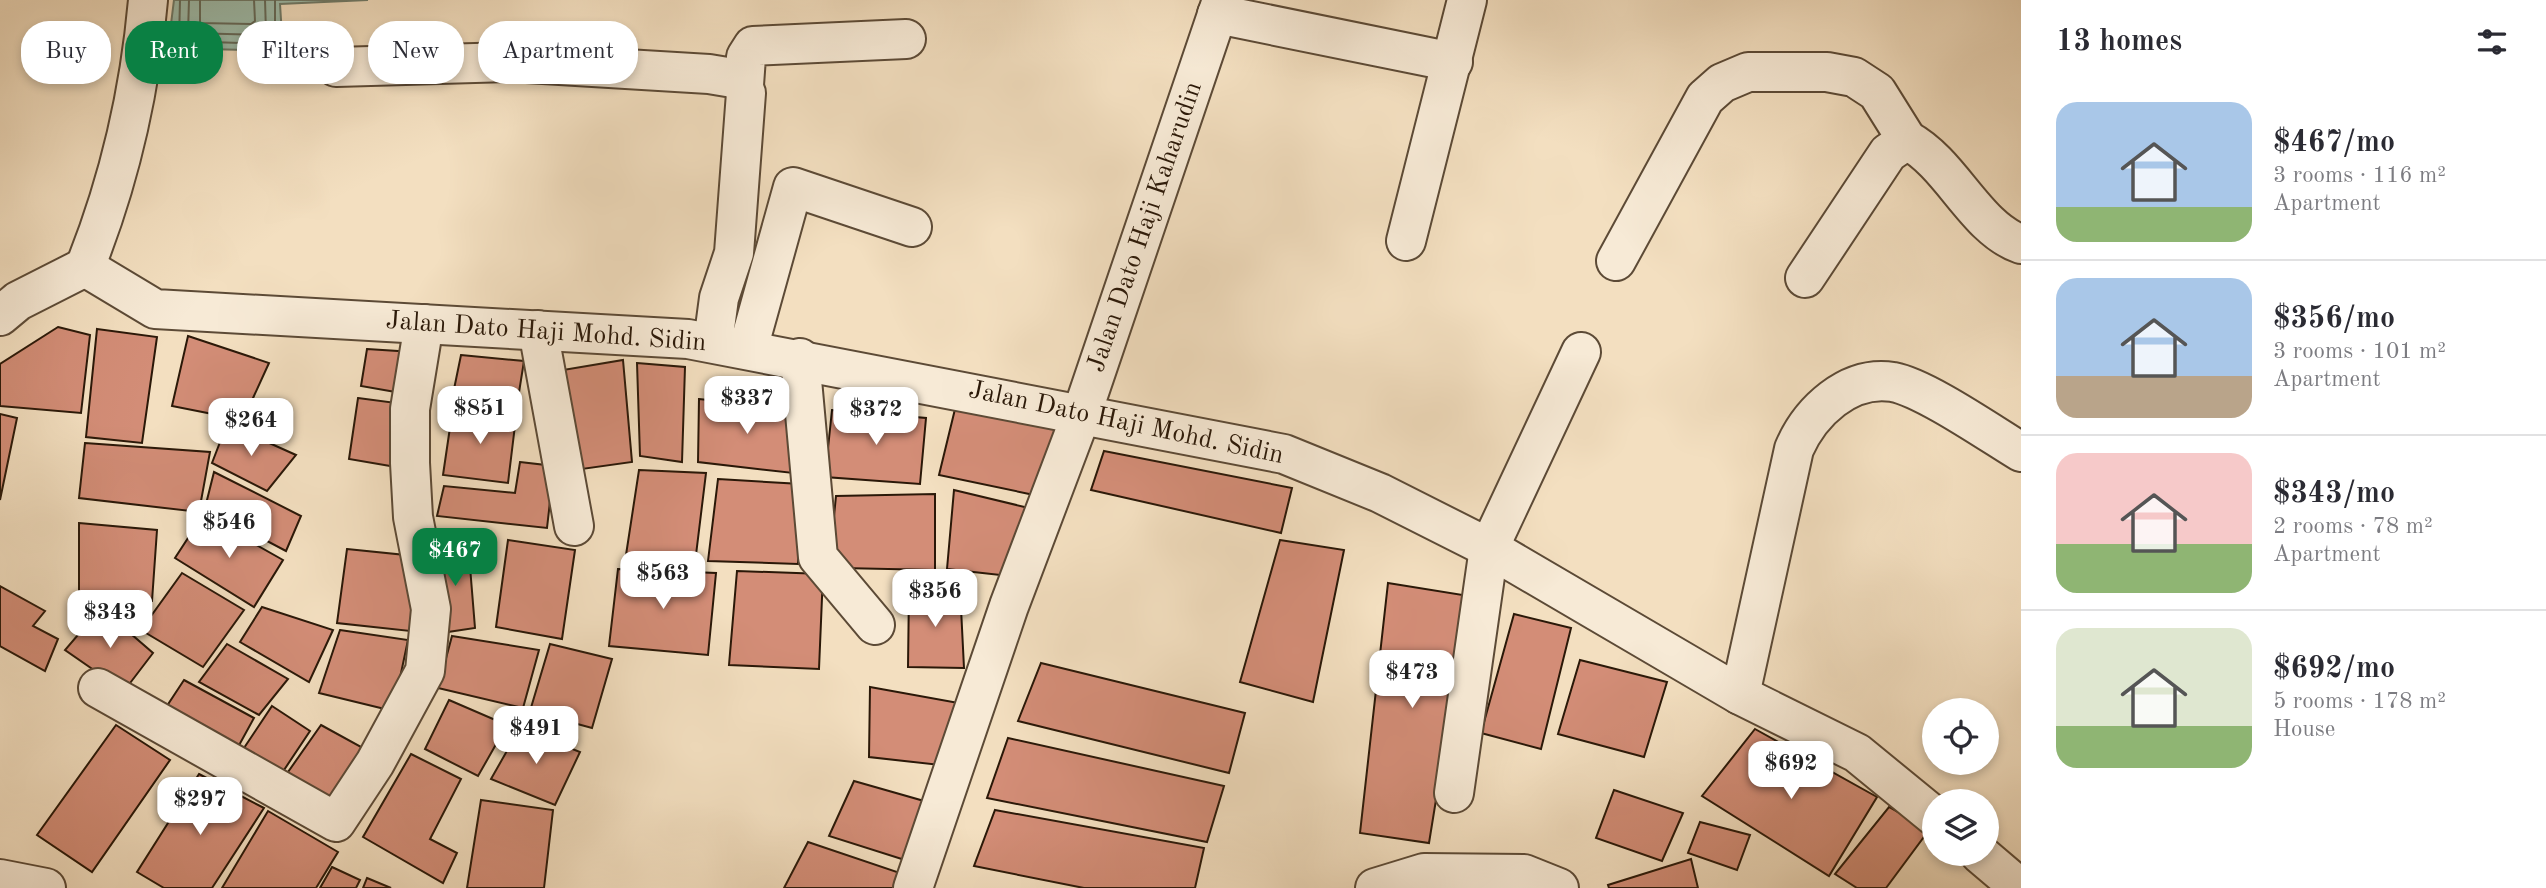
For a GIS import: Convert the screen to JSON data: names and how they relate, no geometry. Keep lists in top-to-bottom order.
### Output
{
  "streets": {
    "street": ["Jalan Dato Haji Kaharudin", "Jalan Dato Haji Mohd. Sidin"]
  },
  "crossings": [
    ["Jalan Dato Haji Kaharudin", "Jalan Dato Haji Mohd. Sidin"]
  ],
  "page": {
    "heading": "13 homes",
    "chip": [
      "Buy",
      "Rent",
      "Filters",
      "New",
      "Apartment"
    ],
    "list": [
      {
        "name": "$467/mo",
        "note": "3 rooms · 116 m² · Apartment"
      },
      {
        "name": "$356/mo",
        "note": "3 rooms · 101 m² · Apartment"
      },
      {
        "name": "$343/mo",
        "note": "2 rooms · 78 m² · Apartment"
      },
      {
        "name": "$692/mo",
        "note": "5 rooms · 178 m² · House"
      }
    ],
    "price": [
      "$337",
      "$851",
      "$372",
      "$264",
      "$546",
      "$467",
      "$563",
      "$356",
      "$343",
      "$473",
      "$491",
      "$692",
      "$297"
    ]
  }
}
